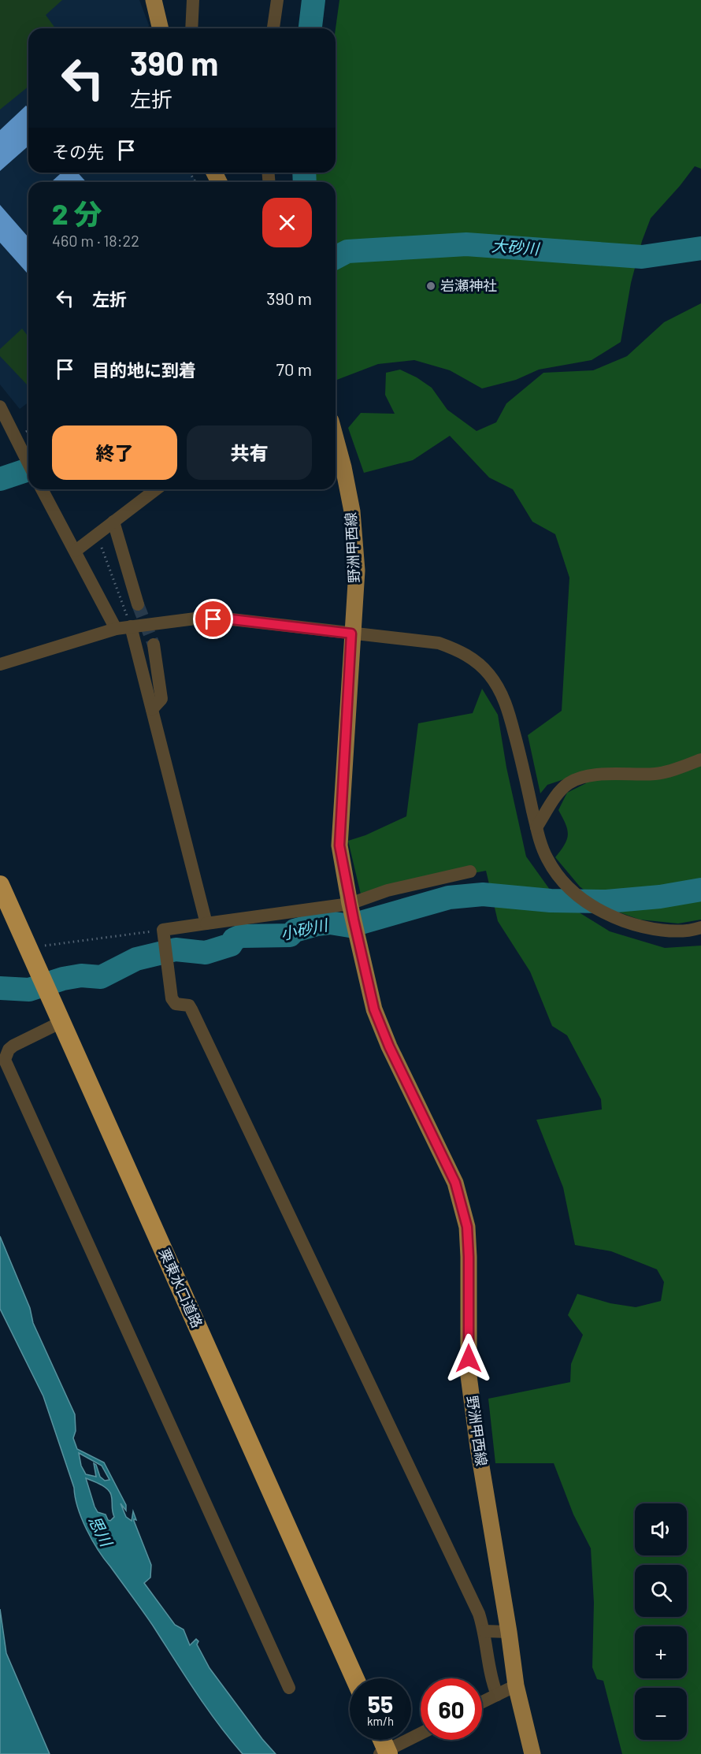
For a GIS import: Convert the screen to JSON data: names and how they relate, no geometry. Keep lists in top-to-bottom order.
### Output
{
  "streets": {
    "highway": ["栗東水口道路"],
    "main road": ["野洲甲西線"]
  },
  "water": ["大砂川", "小砂川", "思川"],
  "places": ["岩瀬神社"],
  "page": {
    "turn": ["390 m", "左折"],
    "then": "その先",
    "heading": ["2 分", "460 m · 18:22"],
    "list": [
      {
        "name": "左折",
        "value": "390 m"
      },
      {
        "name": "目的地に到着",
        "value": "70 m"
      }
    ],
    "buttons": ["終了", "共有"],
    "map_buttons": ["+", "−"],
    "speed": "55 km/h",
    "limit": "60"
  }
}
